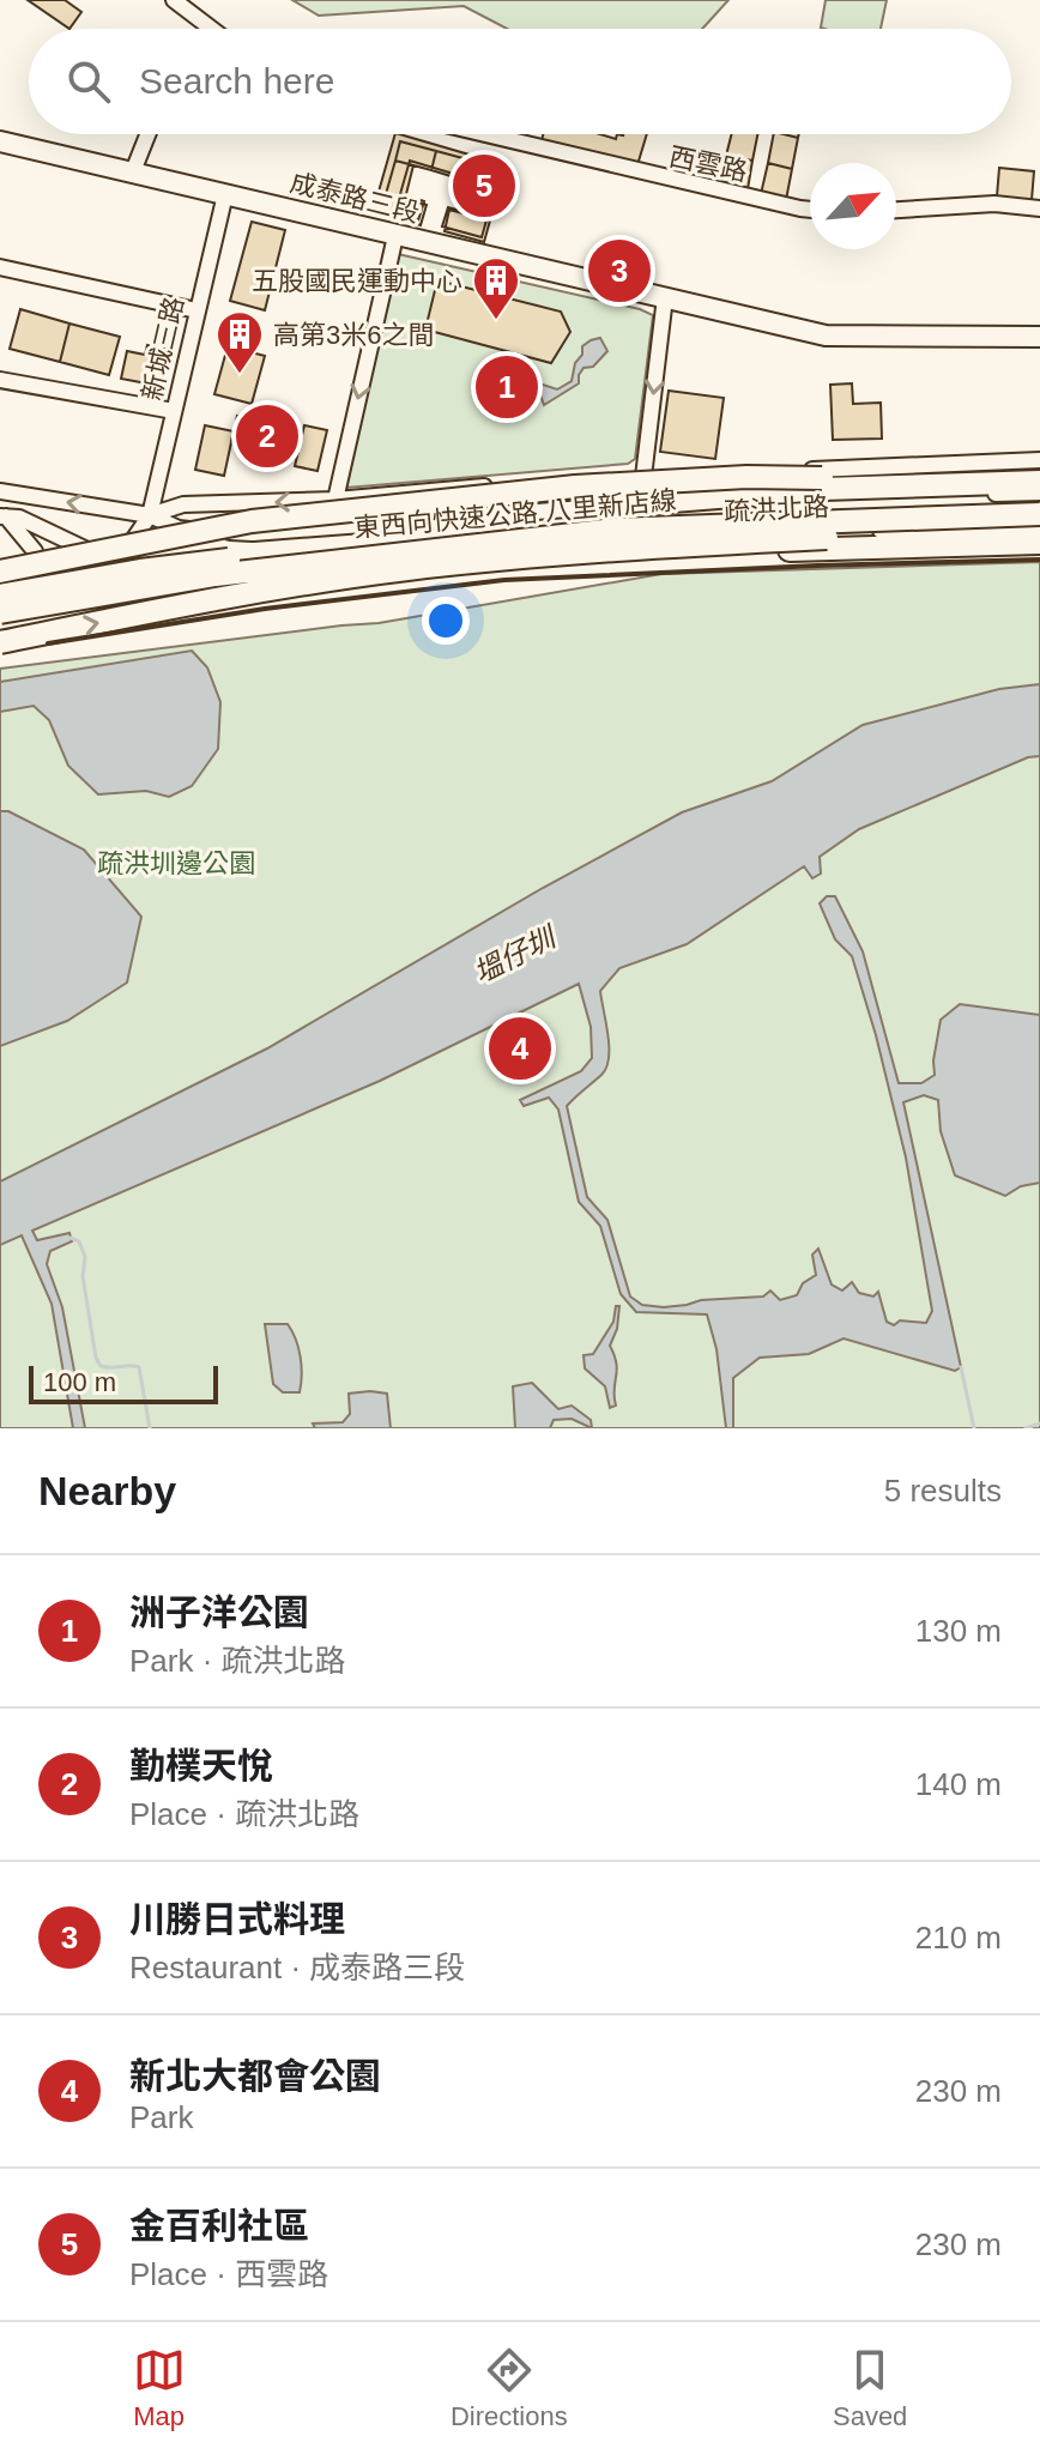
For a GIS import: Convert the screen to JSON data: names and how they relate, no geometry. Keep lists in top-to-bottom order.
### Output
{
  "streets": {
    "highway": ["東西向快速公路 八里新店線"],
    "main road": ["成泰路三段"],
    "street": ["西雲路", "新城三路", "疏洪北路"]
  },
  "crossings": [
    ["成泰路三段", "新城三路"],
    ["新城三路", "疏洪北路"]
  ],
  "water": ["塭仔圳"],
  "parks": ["疏洪圳邊公園"],
  "places": {
    "building": ["五股國民運動中心", "高第3米6之間"]
  },
  "scale_bar": "100 m",
  "north": "top right",
  "page": {
    "search": "Search here",
    "pins": [
      "5",
      "3",
      "1",
      "2",
      "4"
    ],
    "scale": "100 m",
    "heading": ["Nearby", "5 results"],
    "list": [
      {
        "mark": "1",
        "name": "洲子洋公園",
        "note": "Park · 疏洪北路",
        "value": "130 m"
      },
      {
        "mark": "2",
        "name": "勤樸天悅",
        "note": "Place · 疏洪北路",
        "value": "140 m"
      },
      {
        "mark": "3",
        "name": "川勝日式料理",
        "note": "Restaurant · 成泰路三段",
        "value": "210 m"
      },
      {
        "mark": "4",
        "name": "新北大都會公園",
        "note": "Park",
        "value": "230 m"
      },
      {
        "mark": "5",
        "name": "金百利社區",
        "note": "Place · 西雲路",
        "value": "230 m"
      }
    ],
    "nav": ["Map", "Directions", "Saved"]
  }
}
